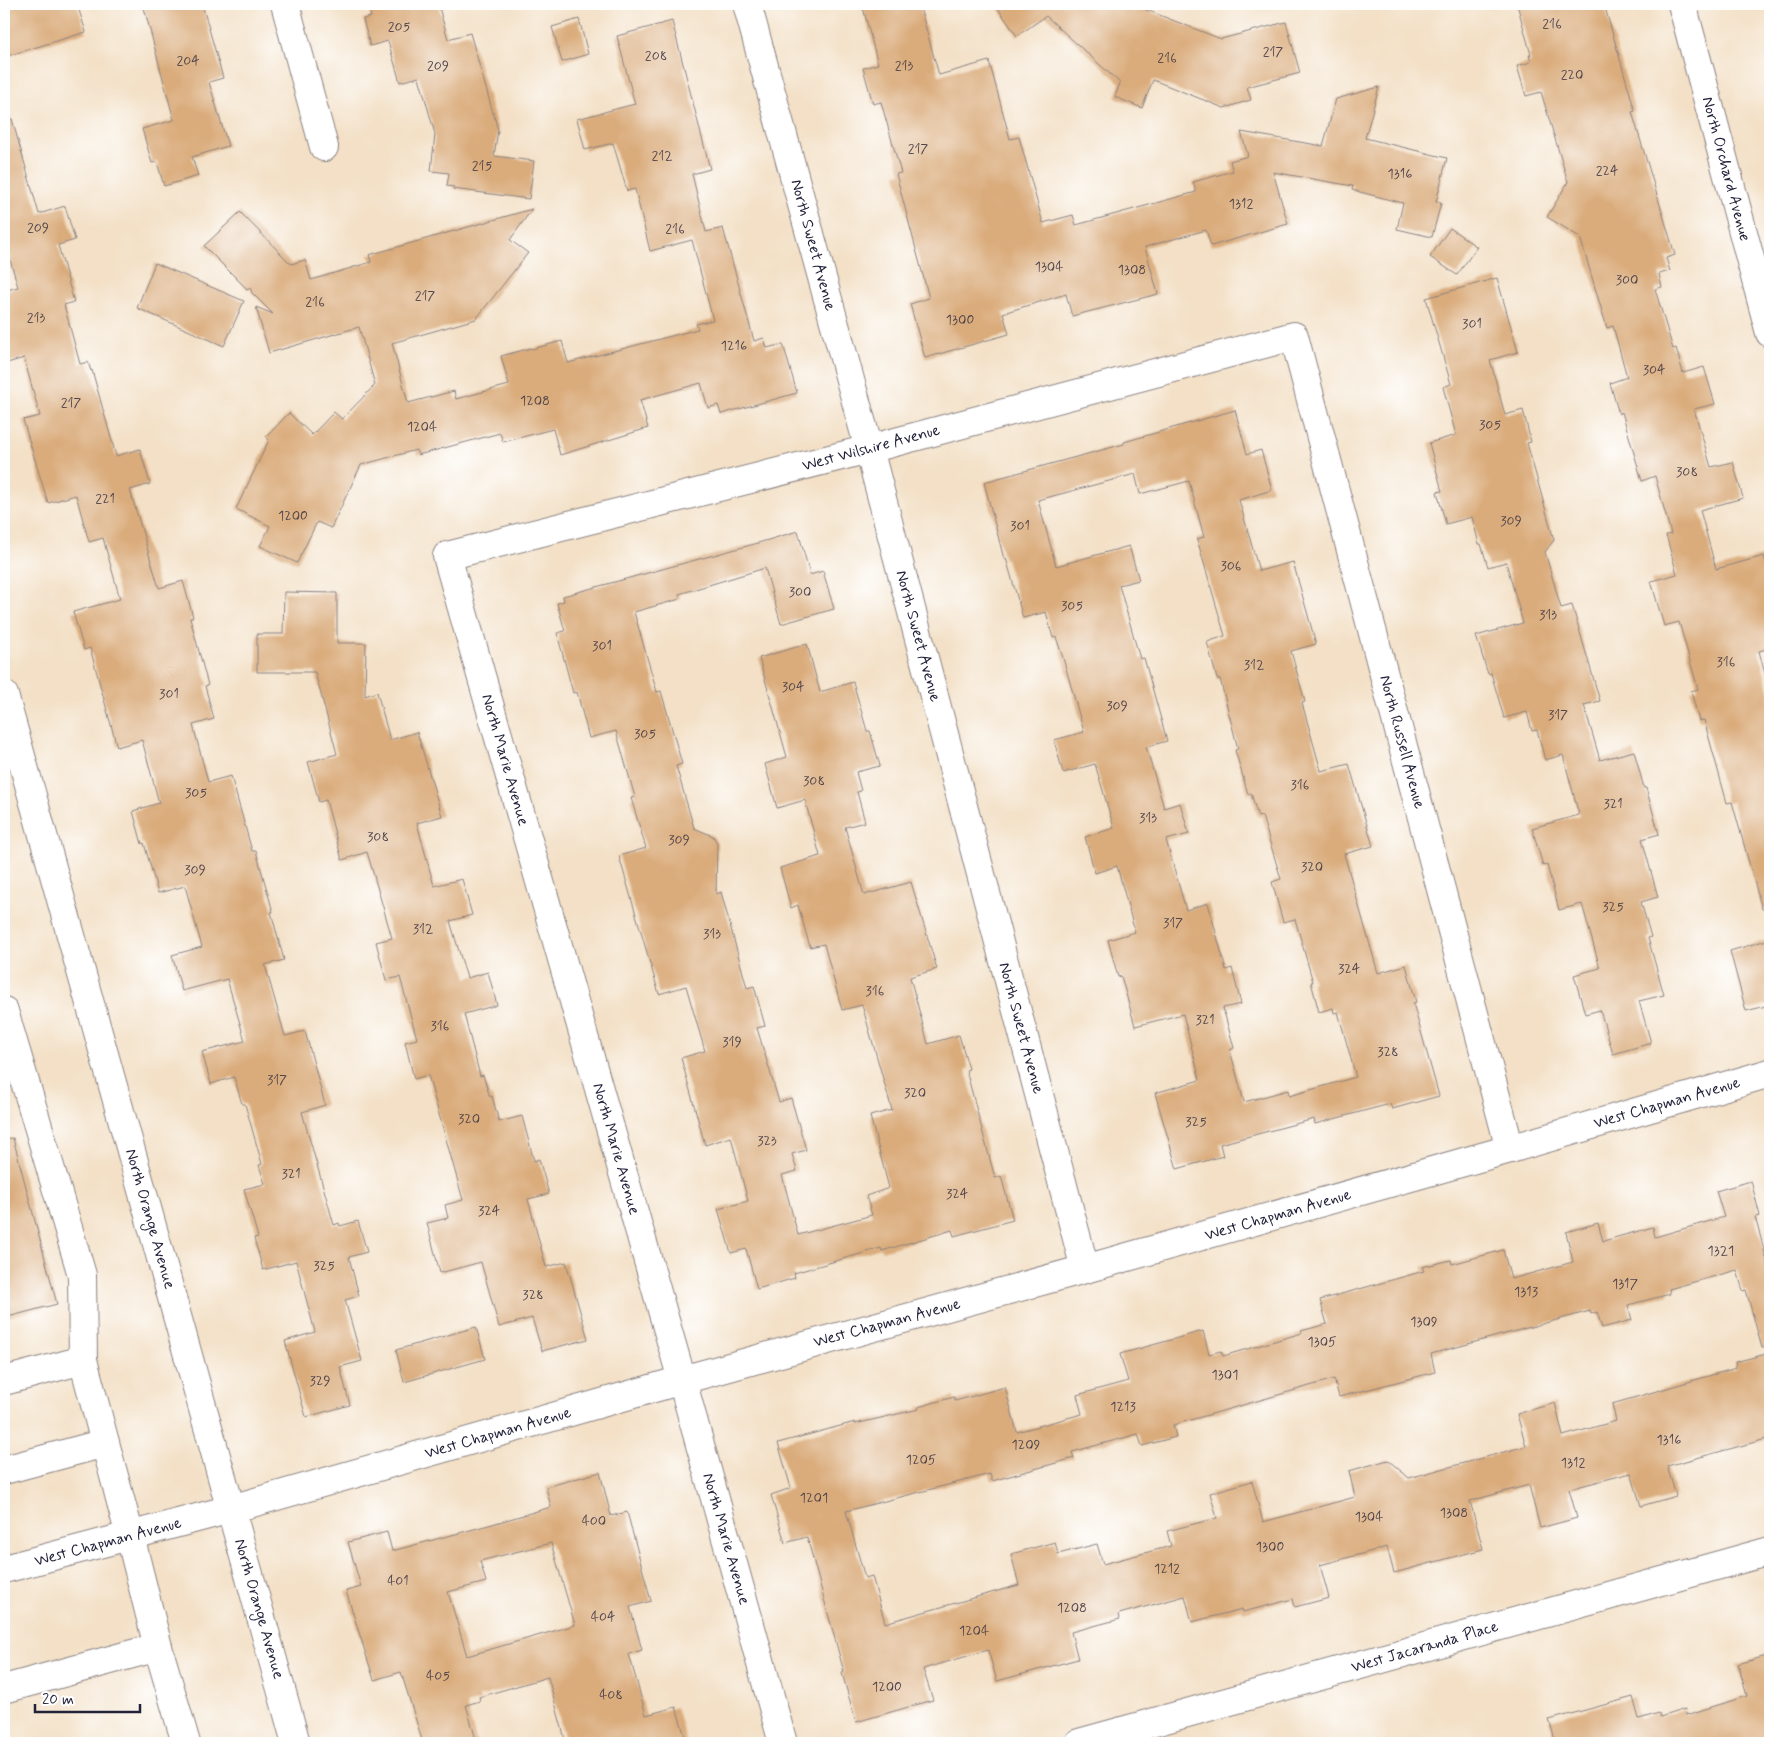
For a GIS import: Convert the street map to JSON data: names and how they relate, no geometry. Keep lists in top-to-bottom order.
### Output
{
  "streets": {
    "street": [
      "North Orchard Avenue",
      "North Sweet Avenue",
      "West Wilshire Avenue",
      "North Russell Avenue",
      "North Marie Avenue",
      "West Chapman Avenue",
      "North Orange Avenue",
      "West Jacaranda Place"
    ]
  },
  "crossings": [
    ["North Sweet Avenue", "West Wilshire Avenue"],
    ["North Sweet Avenue", "West Chapman Avenue"],
    ["West Wilshire Avenue", "North Russell Avenue"],
    ["West Wilshire Avenue", "North Marie Avenue"],
    ["North Russell Avenue", "West Chapman Avenue"],
    ["North Marie Avenue", "West Chapman Avenue"],
    ["West Chapman Avenue", "North Orange Avenue"]
  ],
  "house_numbers": [
    "216",
    "205",
    "217",
    "208",
    "216",
    "204",
    "209",
    "213",
    "220",
    "217",
    "212",
    "215",
    "224",
    "1316",
    "1312",
    "209",
    "216",
    "1304",
    "1308",
    "300",
    "217",
    "216",
    "213",
    "1300",
    "301",
    "1216",
    "304",
    "1208",
    "217",
    "305",
    "1204",
    "308",
    "221",
    "1200",
    "309",
    "301",
    "306",
    "300",
    "305",
    "313",
    "301",
    "316",
    "312",
    "304",
    "301",
    "309",
    "317",
    "305",
    "308",
    "316",
    "305",
    "321",
    "313",
    "308",
    "309",
    "320",
    "309",
    "325",
    "317",
    "312",
    "313",
    "324",
    "316",
    "321",
    "316",
    "319",
    "328",
    "317",
    "320",
    "320",
    "325",
    "323",
    "321",
    "324",
    "324",
    "1321",
    "325",
    "1317",
    "1313",
    "328",
    "1309",
    "1305",
    "1301",
    "329",
    "1213",
    "1316",
    "1209",
    "1205",
    "1312",
    "1201",
    "1308",
    "1304",
    "400",
    "1300",
    "1212",
    "401",
    "1208",
    "404",
    "1204",
    "405",
    "1200",
    "408"
  ],
  "scale_bar": "20 m"
}
